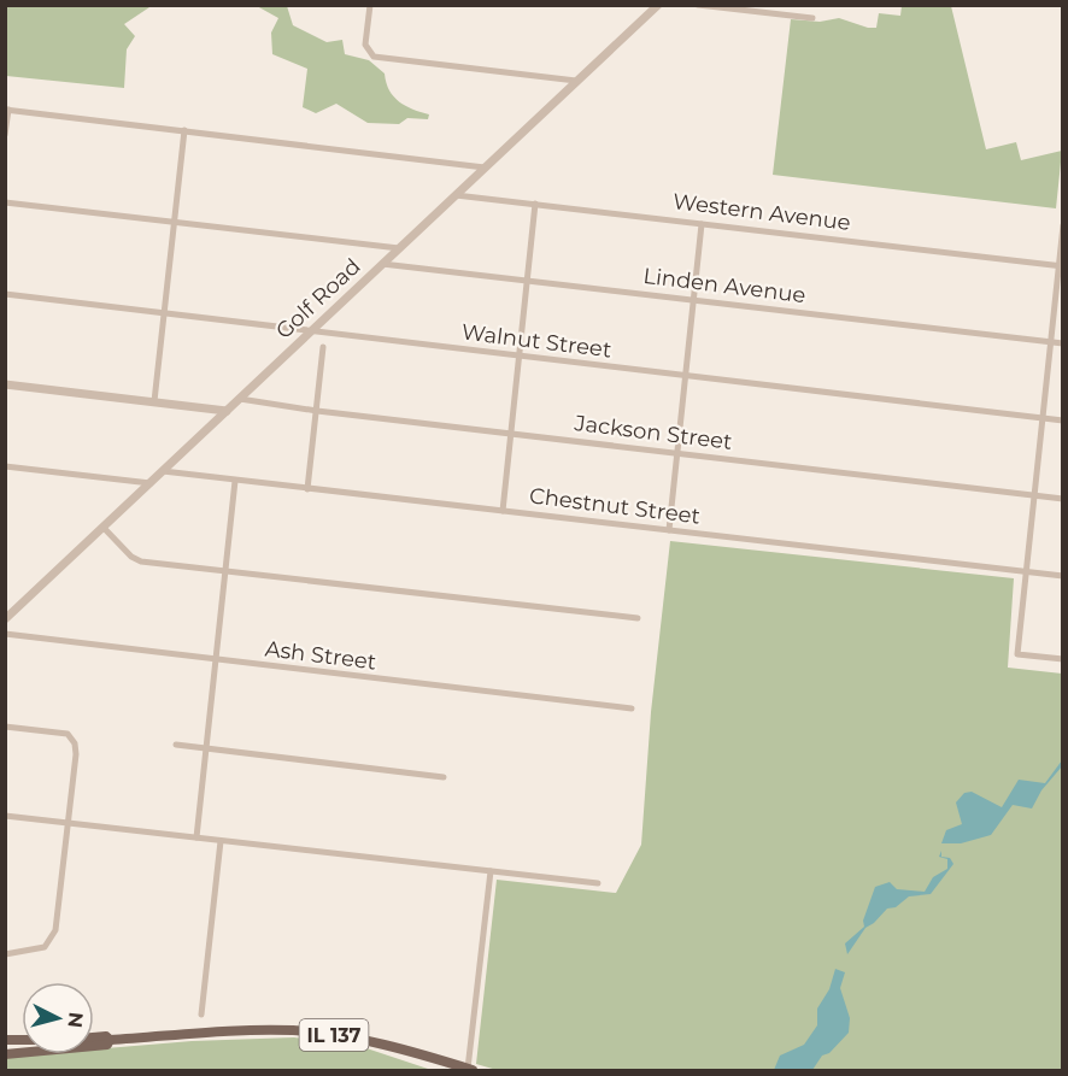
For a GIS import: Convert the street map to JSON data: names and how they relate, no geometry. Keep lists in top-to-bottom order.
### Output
{
  "streets": {
    "main road": ["IL 137"],
    "street": [
      "Western Avenue",
      "Linden Avenue",
      "Golf Road",
      "Walnut Street",
      "Jackson Street",
      "Chestnut Street",
      "Ash Street"
    ]
  },
  "crossings": [
    ["Western Avenue", "Golf Road"],
    ["Linden Avenue", "Golf Road"],
    ["Golf Road", "Walnut Street"],
    ["Golf Road", "Jackson Street"],
    ["Golf Road", "Chestnut Street"]
  ],
  "north": "right"
}
